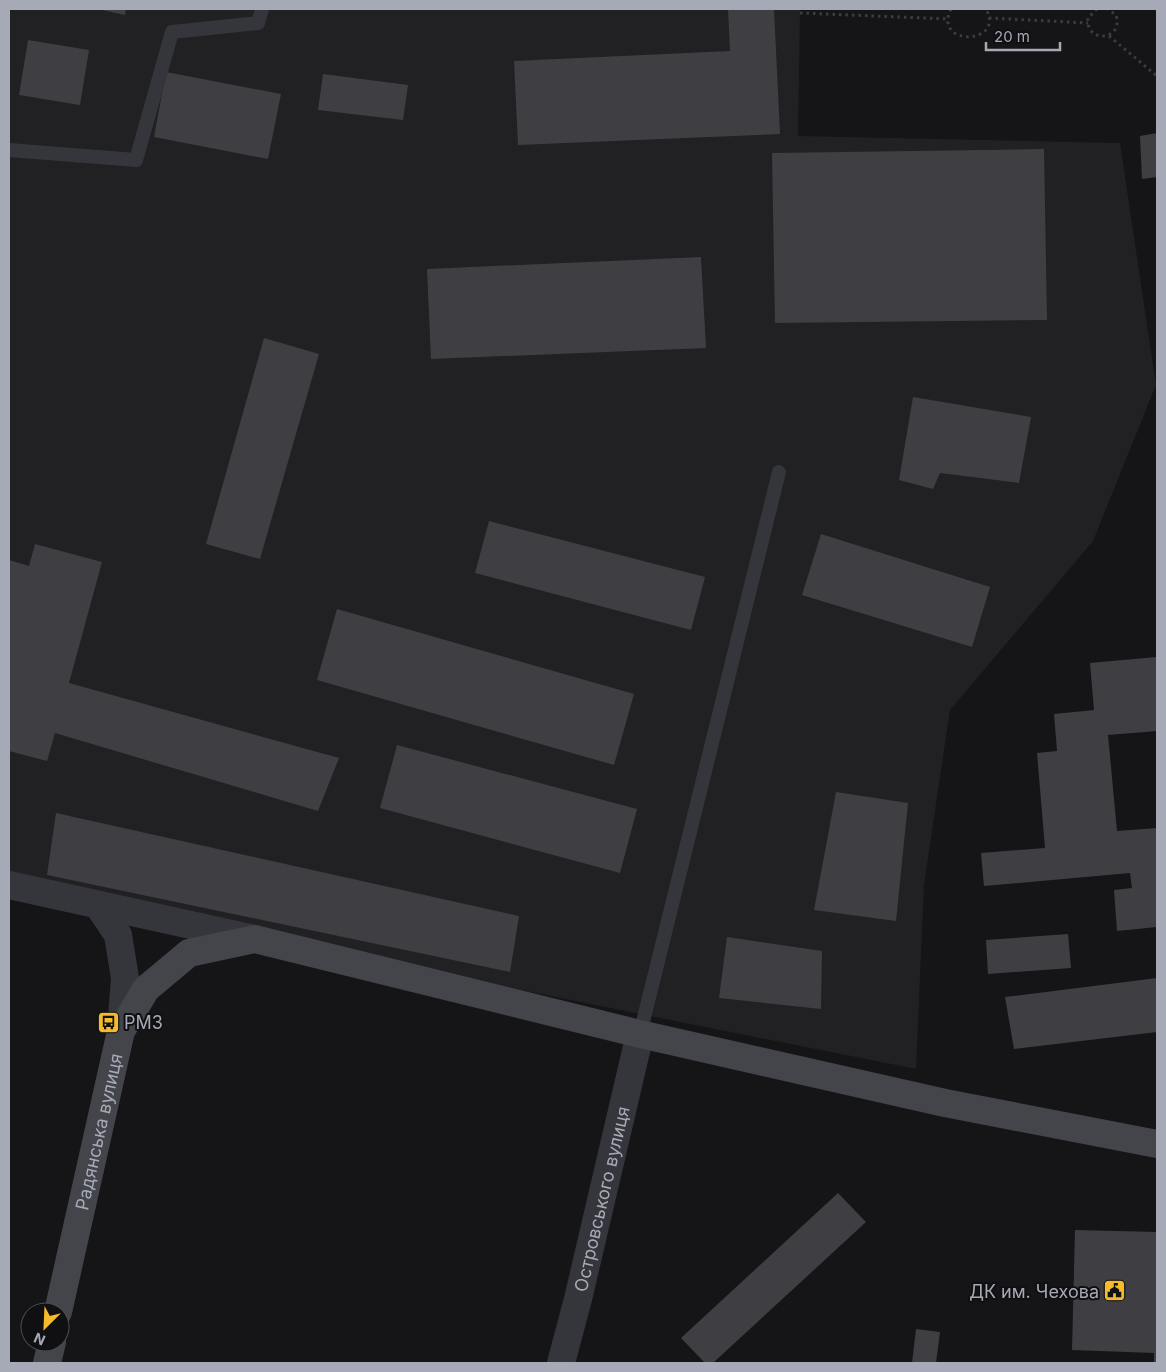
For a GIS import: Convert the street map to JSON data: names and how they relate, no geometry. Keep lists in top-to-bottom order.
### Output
{
  "streets": {
    "main road": ["Радянська вулиця"],
    "street": ["Островського вулиця"]
  },
  "places": {
    "bus stop": ["РМЗ"],
    "public building": ["ДК им. Чехова"]
  },
  "scale_bar": "20 m",
  "north": "bottom left"
}
